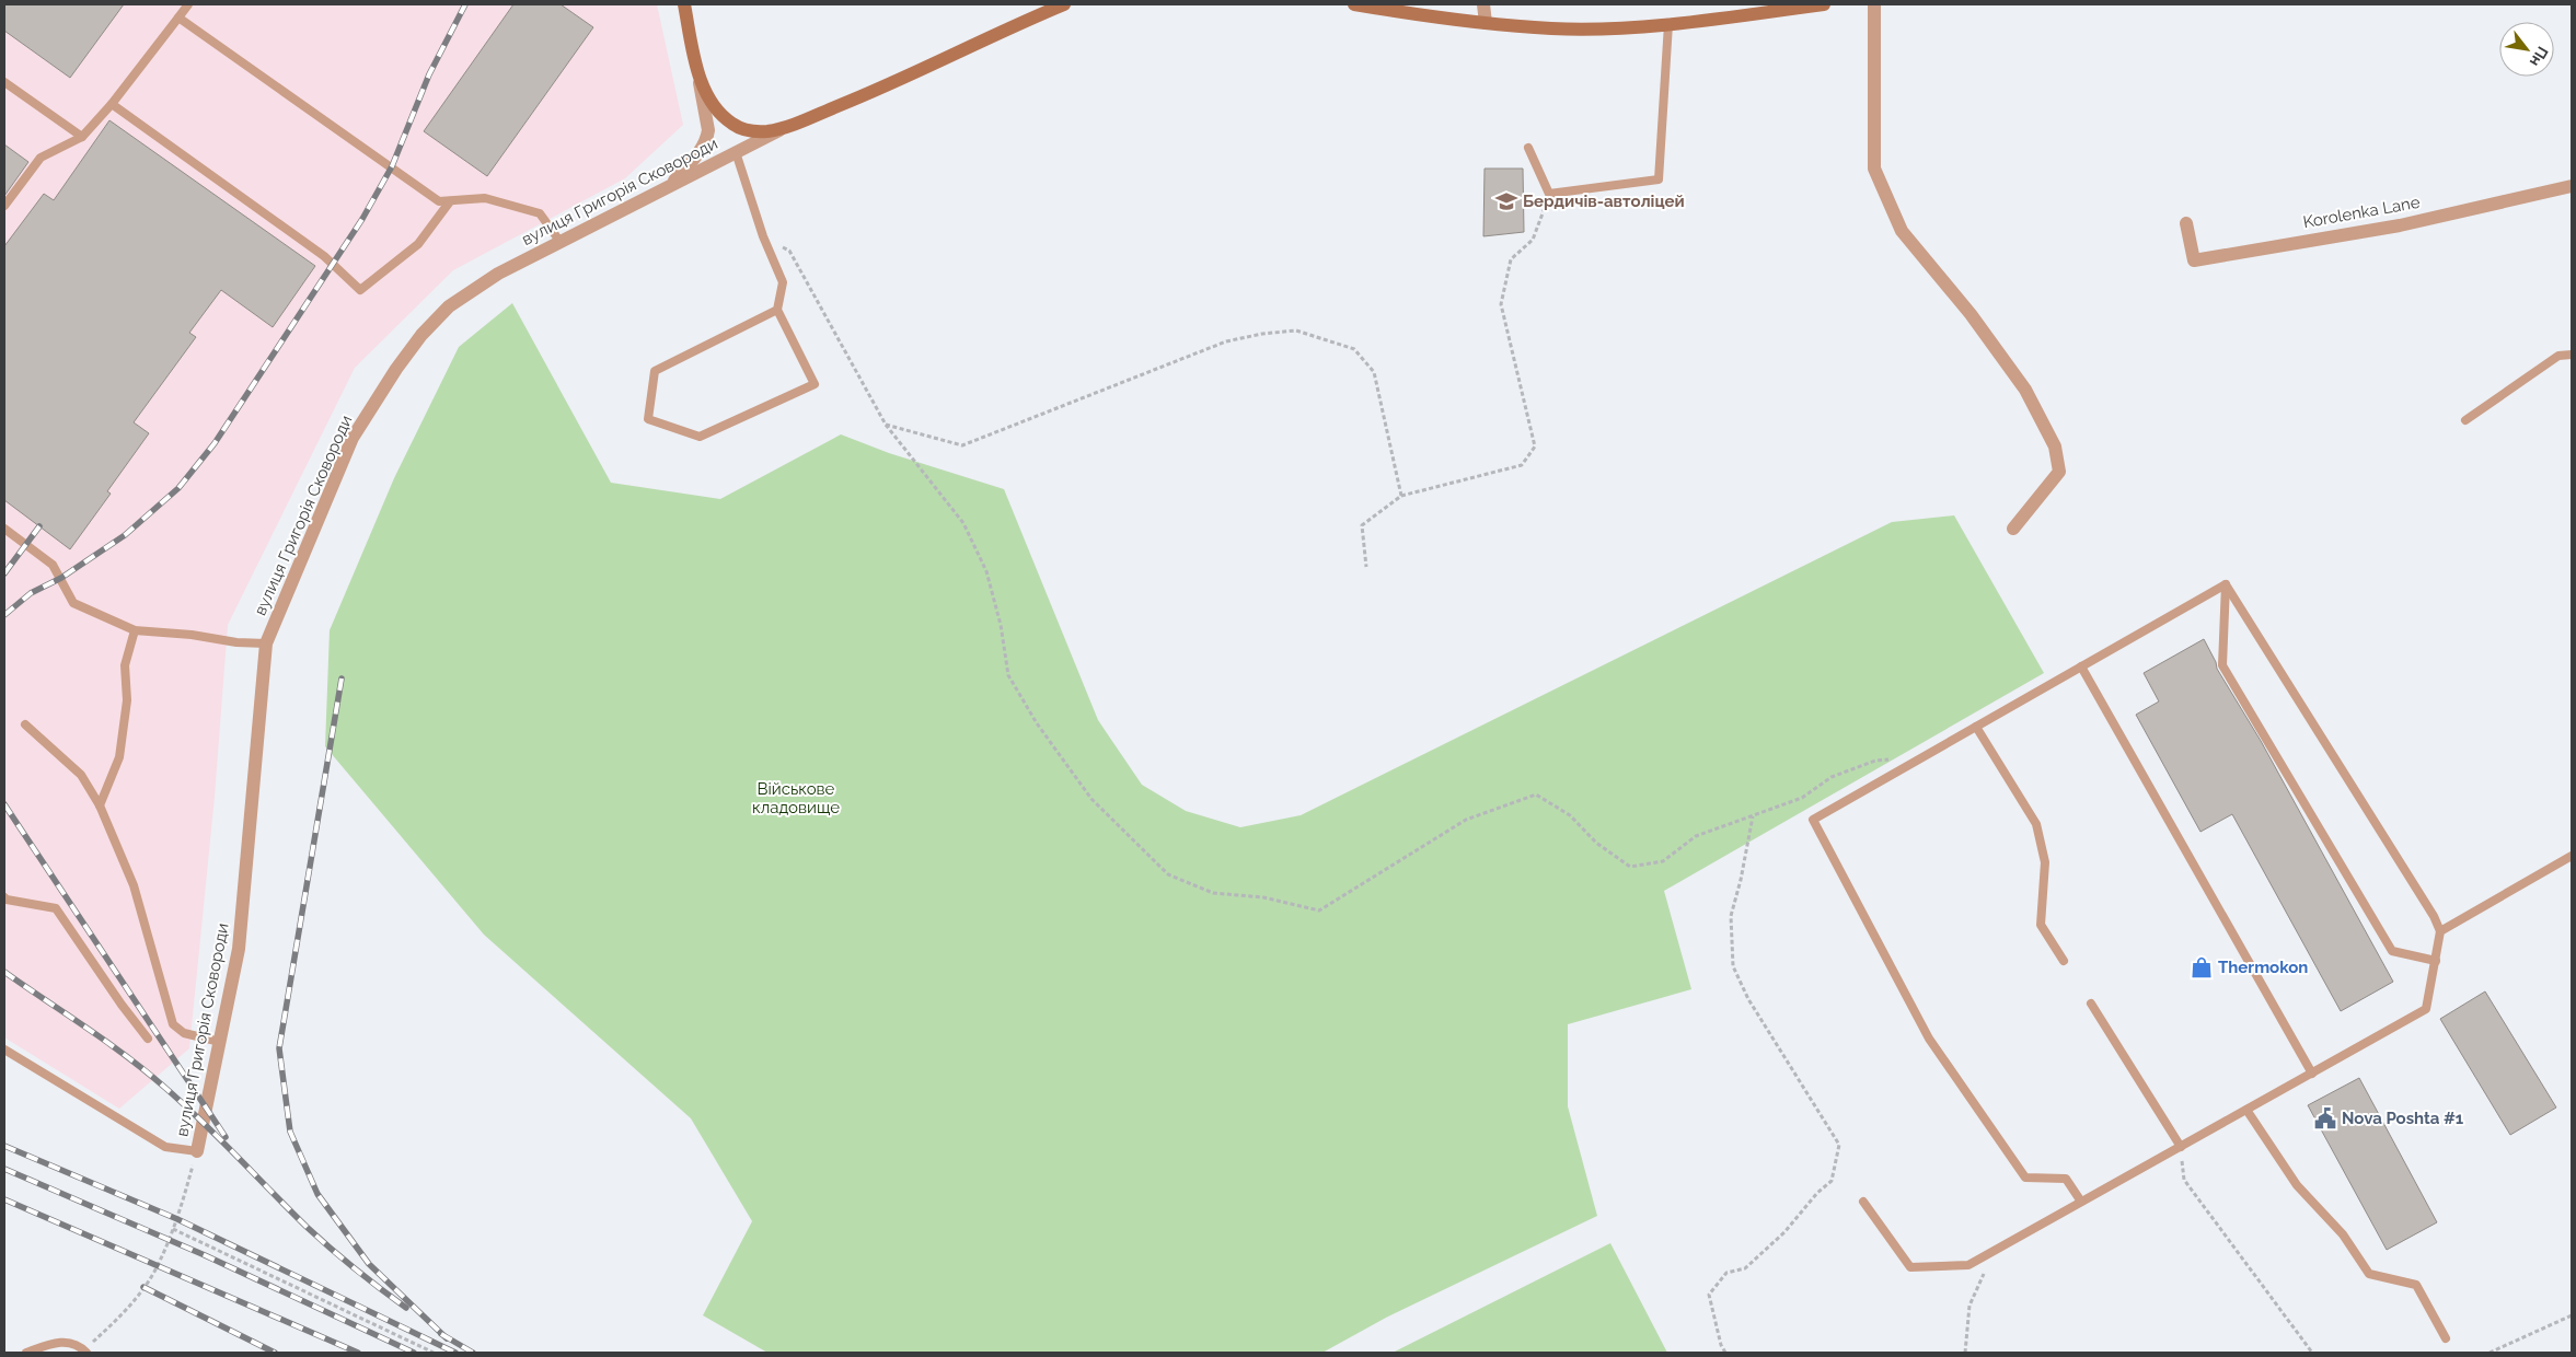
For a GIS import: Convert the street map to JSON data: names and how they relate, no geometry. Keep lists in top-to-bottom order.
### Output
{
  "streets": {
    "main road": ["вулиця Григорія Сковороди"],
    "street": ["Korolenka Lane"]
  },
  "parks": ["Військове кладовище"],
  "places": {
    "school or university": ["Бердичів-автоліцей"],
    "shop": ["Thermokon"],
    "public building": ["Nova Poshta #1"]
  },
  "north": "bottom right"
}
